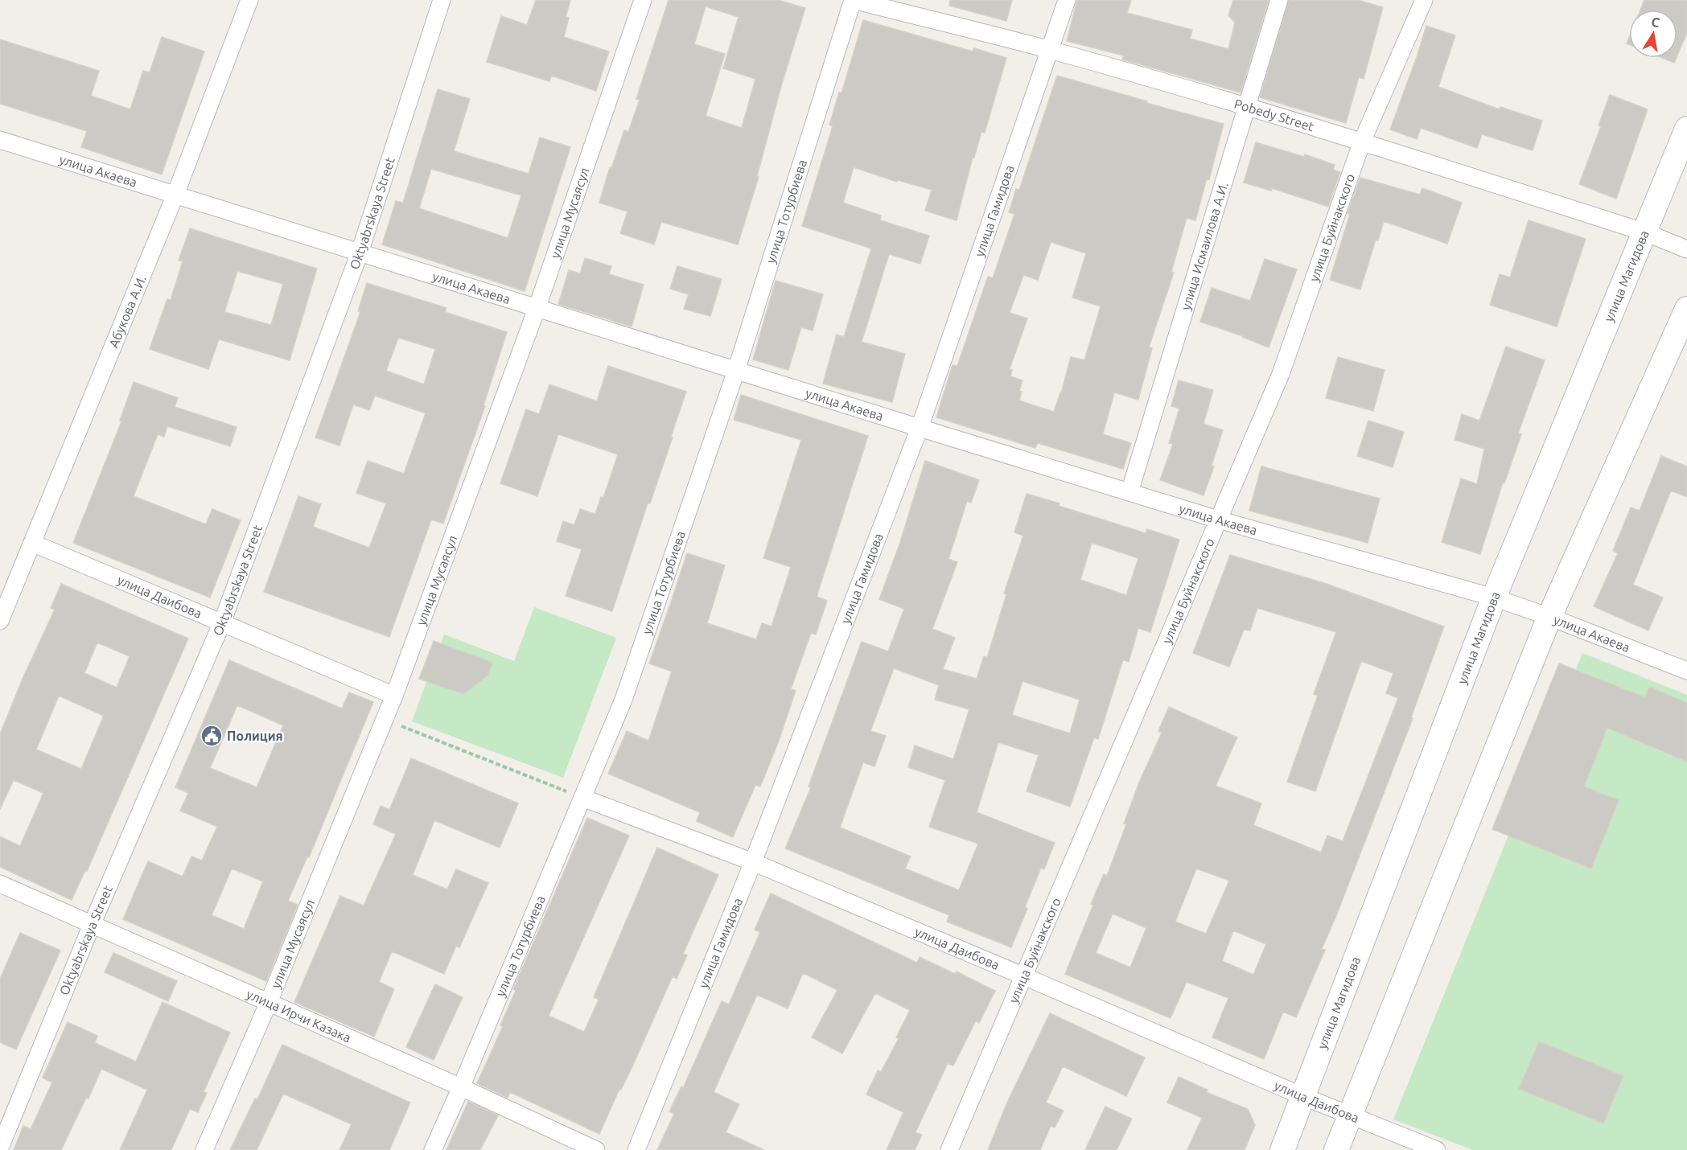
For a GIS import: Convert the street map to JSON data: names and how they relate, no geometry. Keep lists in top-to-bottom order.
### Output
{
  "streets": {
    "main road": ["улица Магидова"],
    "street": [
      "Pobedy Street",
      "улица Акаева",
      "улица Гамидова",
      "улица Тотурбиева",
      "улица Мусаясул",
      "Oktyabrskaya Street",
      "улица Буйнакского",
      "улица Исмаилова А.И.",
      "Абукова А.И.",
      "улица Даибова",
      "улица Ирчи Казака"
    ]
  },
  "crossings": [
    ["Pobedy Street", "улица Гамидова"],
    ["Pobedy Street", "улица Тотурбиева"],
    ["Pobedy Street", "улица Буйнакского"],
    ["Pobedy Street", "улица Исмаилова А.И."],
    ["Pobedy Street", "улица Магидова"],
    ["улица Акаева", "улица Гамидова"],
    ["улица Акаева", "улица Тотурбиева"],
    ["улица Акаева", "улица Мусаясул"],
    ["улица Акаева", "Oktyabrskaya Street"],
    ["улица Акаева", "улица Буйнакского"],
    ["улица Акаева", "улица Исмаилова А.И."],
    ["улица Акаева", "улица Магидова"],
    ["улица Акаева", "Абукова А.И."],
    ["улица Гамидова", "улица Даибова"],
    ["улица Тотурбиева", "улица Даибова"],
    ["улица Тотурбиева", "улица Ирчи Казака"],
    ["улица Мусаясул", "улица Даибова"],
    ["улица Мусаясул", "улица Ирчи Казака"],
    ["Oktyabrskaya Street", "улица Даибова"],
    ["Oktyabrskaya Street", "улица Ирчи Казака"],
    ["улица Буйнакского", "улица Даибова"],
    ["улица Магидова", "улица Даибова"],
    ["Абукова А.И.", "улица Даибова"]
  ],
  "places": {
    "public building": ["Полиция"]
  },
  "north": "top"
}
